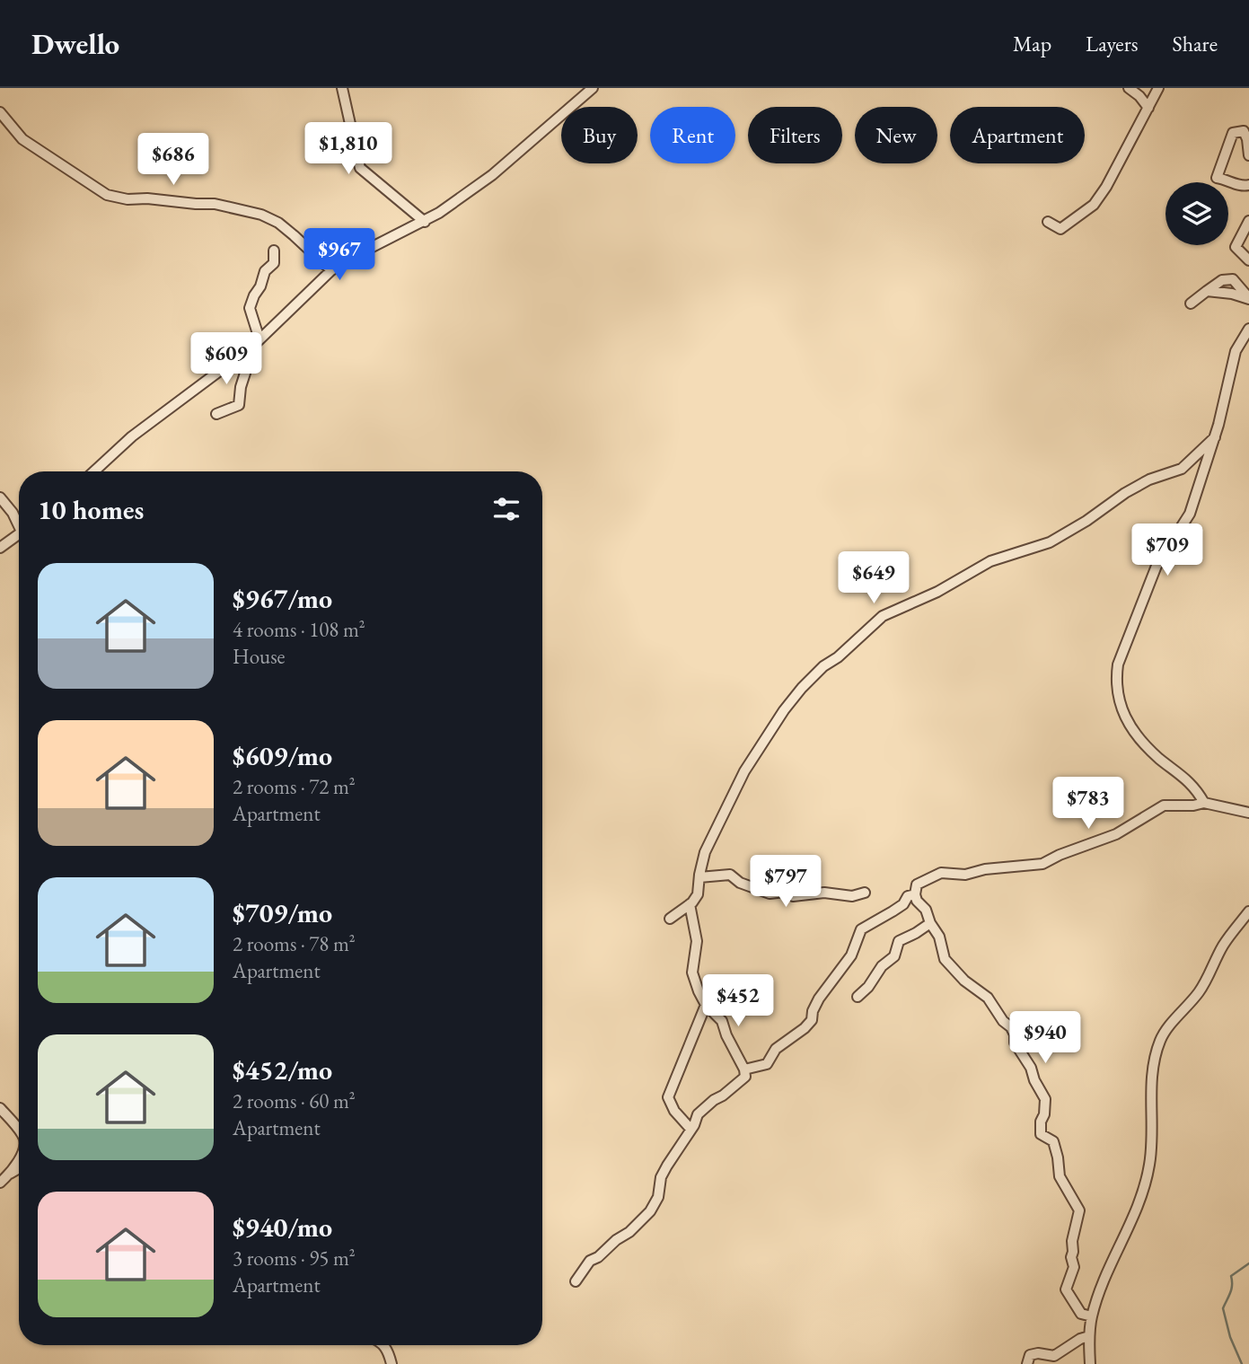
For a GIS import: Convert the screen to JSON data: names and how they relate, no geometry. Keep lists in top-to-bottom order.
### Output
{
  "page": {
    "header": "Dwello",
    "nav": ["Map", "Layers", "Share"],
    "chip": [
      "Buy",
      "Rent",
      "Filters",
      "New",
      "Apartment"
    ],
    "price": [
      "$1,810",
      "$686",
      "$967",
      "$609",
      "$709",
      "$649",
      "$783",
      "$797",
      "$452",
      "$940"
    ],
    "heading": "10 homes",
    "list": [
      {
        "name": "$967/mo",
        "note": "4 rooms · 108 m² · House"
      },
      {
        "name": "$609/mo",
        "note": "2 rooms · 72 m² · Apartment"
      },
      {
        "name": "$709/mo",
        "note": "2 rooms · 78 m² · Apartment"
      },
      {
        "name": "$452/mo",
        "note": "2 rooms · 60 m² · Apartment"
      },
      {
        "name": "$940/mo",
        "note": "3 rooms · 95 m² · Apartment"
      }
    ]
  }
}
